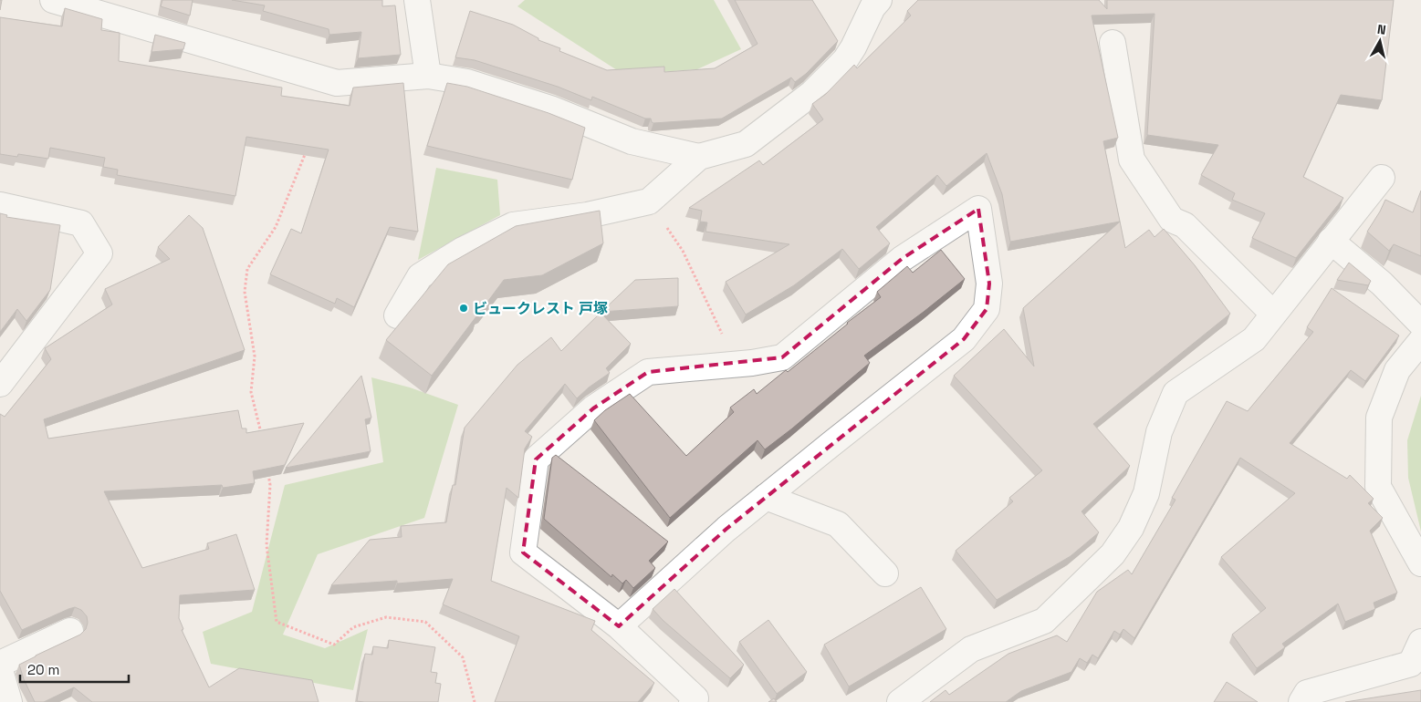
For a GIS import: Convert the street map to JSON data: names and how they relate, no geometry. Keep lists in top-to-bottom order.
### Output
{
  "places": ["ビュークレスト 戸塚"],
  "scale_bar": "20 m",
  "north": "top"
}
